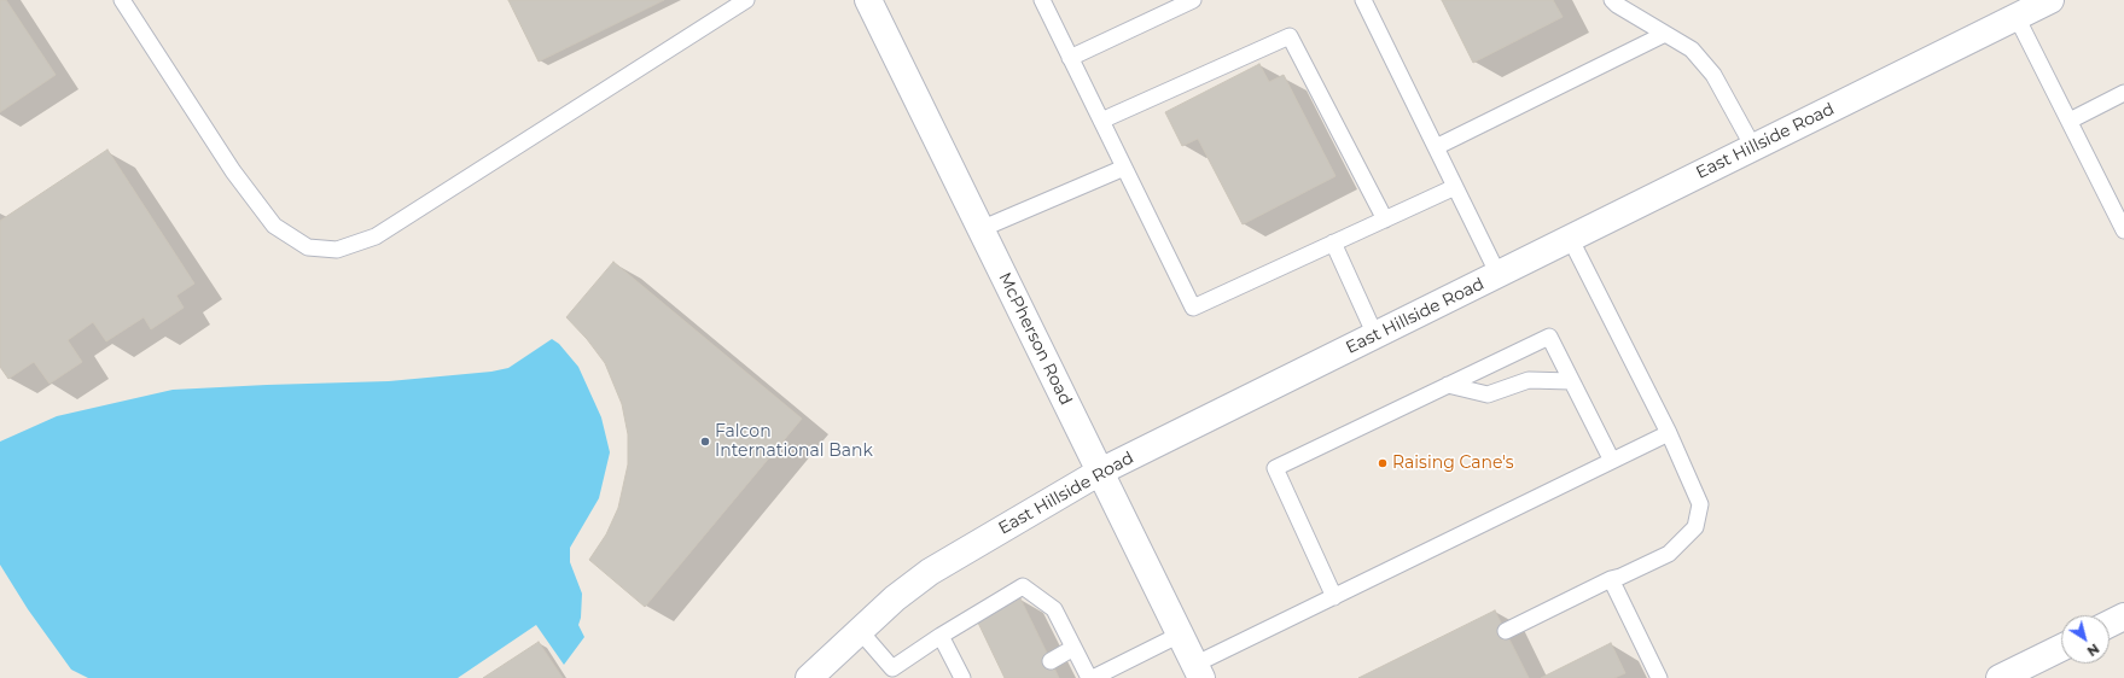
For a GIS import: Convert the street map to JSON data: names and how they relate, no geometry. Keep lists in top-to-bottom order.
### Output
{
  "streets": {
    "street": ["East Hillside Road", "McPherson Road"]
  },
  "crossings": [
    ["East Hillside Road", "McPherson Road"]
  ],
  "places": ["Falcon International Bank", "Raising Cane's"],
  "north": "bottom right"
}
